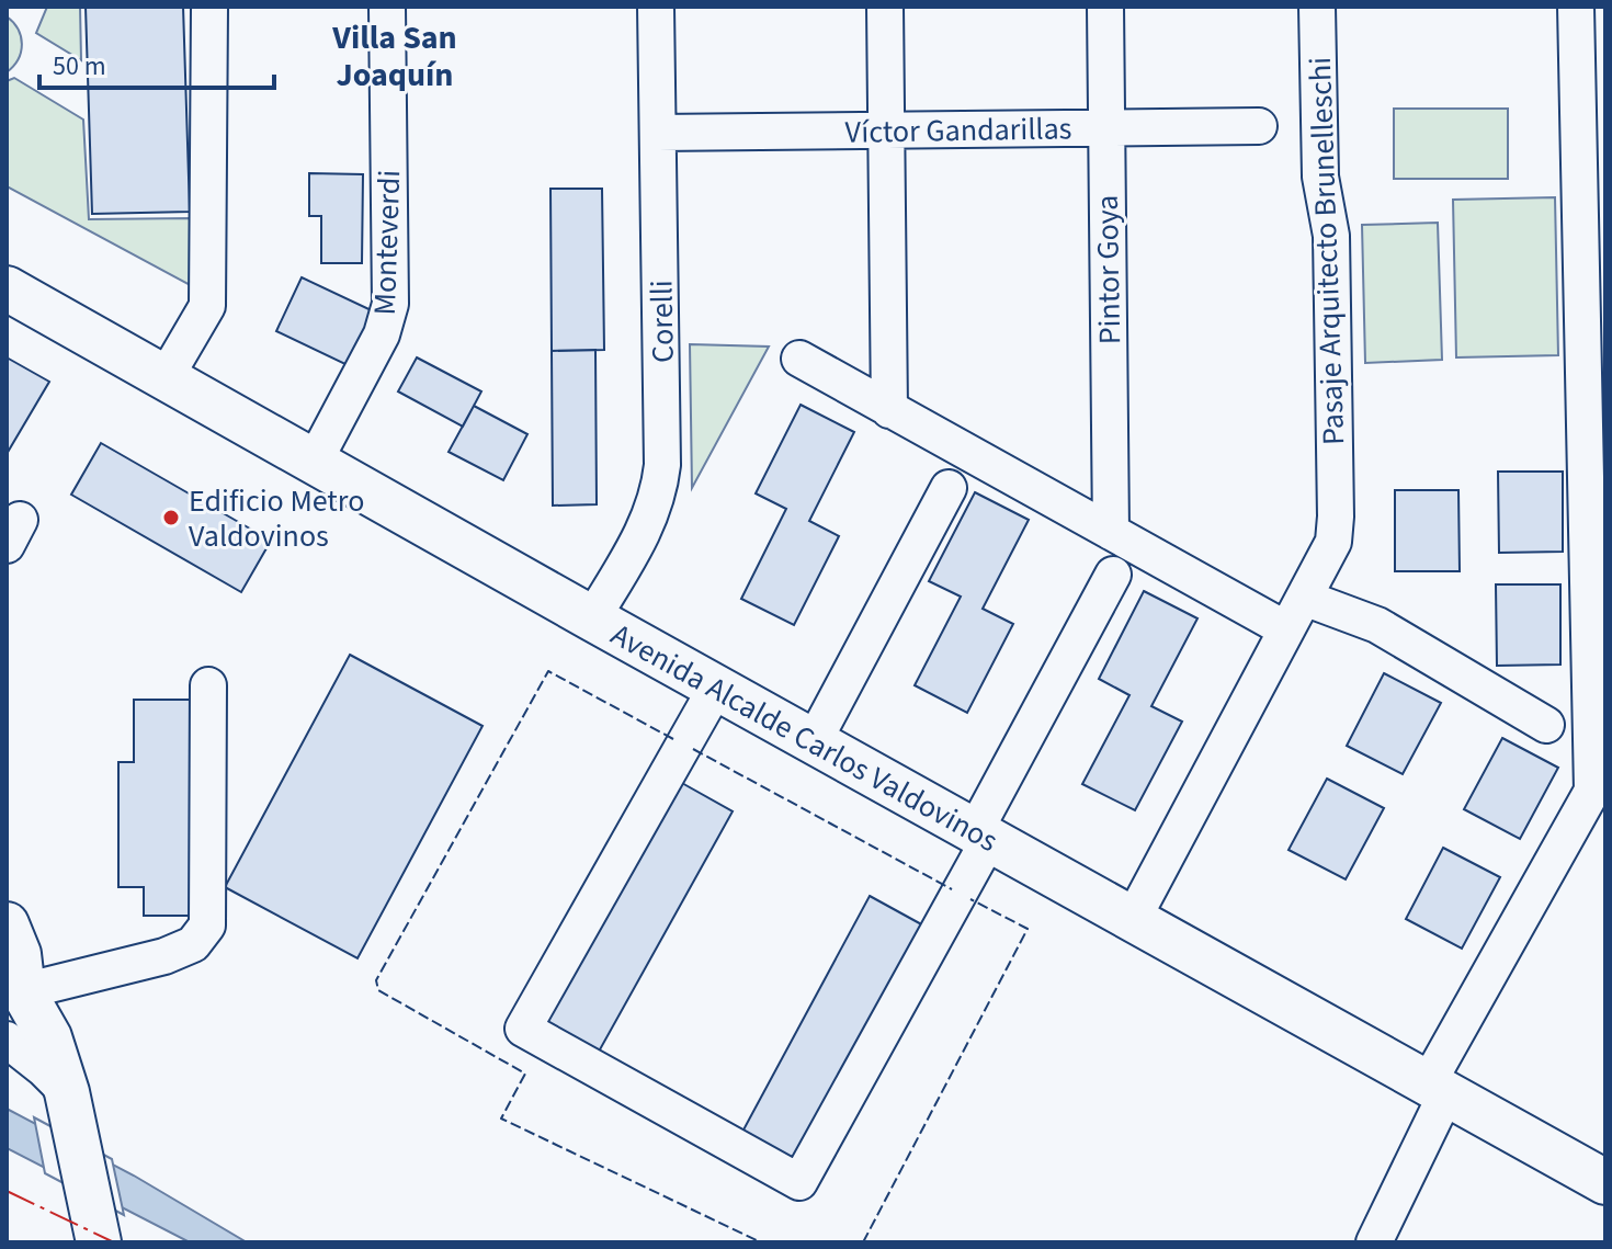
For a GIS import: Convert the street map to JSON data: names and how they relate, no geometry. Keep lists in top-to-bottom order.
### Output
{
  "streets": {
    "main road": ["Avenida Alcalde Carlos Valdovinos"],
    "street": [
      "Víctor Gandarillas",
      "Monteverdi",
      "Pasaje Arquitecto Brunelleschi",
      "Pintor Goya",
      "Corelli"
    ]
  },
  "crossings": [
    ["Víctor Gandarillas", "Pintor Goya"],
    ["Víctor Gandarillas", "Corelli"],
    ["Monteverdi", "Avenida Alcalde Carlos Valdovinos"],
    ["Pasaje Arquitecto Brunelleschi", "Avenida Alcalde Carlos Valdovinos"],
    ["Corelli", "Avenida Alcalde Carlos Valdovinos"]
  ],
  "districts": ["Villa San Joaquín"],
  "places": ["Edificio Metro Valdovinos"],
  "scale_bar": "50 m"
}
